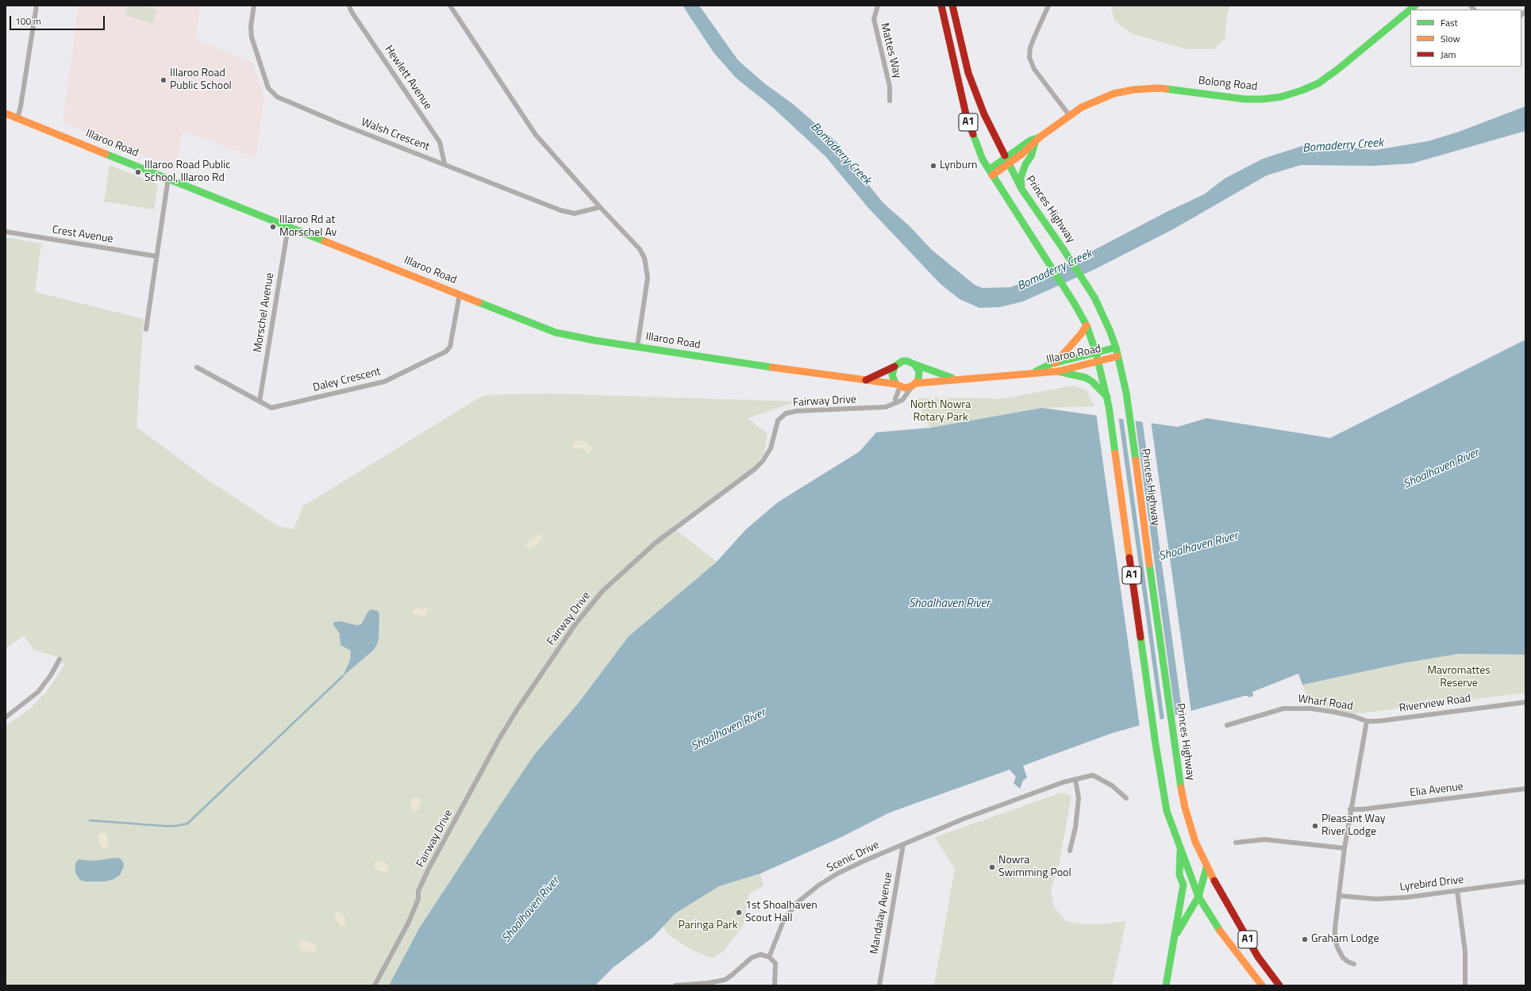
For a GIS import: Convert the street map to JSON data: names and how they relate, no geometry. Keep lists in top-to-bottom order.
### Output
{
  "streets": {
    "main road": [
      "Bolong Road",
      "A1",
      "Illaroo Road",
      "Princes Highway"
    ],
    "street": [
      "Mattes Way",
      "Hewlett Avenue",
      "Walsh Crescent",
      "Crest Avenue",
      "Morschel Avenue",
      "Daley Crescent",
      "Fairway Drive",
      "Wharf Road",
      "Riverview Road",
      "Elia Avenue",
      "Scenic Drive",
      "Lyrebird Drive",
      "Mandalay Avenue"
    ]
  },
  "crossings": [
    ["Hewlett Avenue", "Walsh Crescent"],
    ["Bolong Road", "A1"],
    ["Bolong Road", "Princes Highway"],
    ["A1", "Illaroo Road"],
    ["Illaroo Road", "Princes Highway"],
    ["Illaroo Road", "Morschel Avenue"],
    ["Illaroo Road", "Daley Crescent"],
    ["Illaroo Road", "Fairway Drive"],
    ["Morschel Avenue", "Daley Crescent"],
    ["Wharf Road", "Riverview Road"],
    ["Scenic Drive", "Mandalay Avenue"]
  ],
  "water": ["Bomaderry Creek", "Shoalhaven River"],
  "parks": ["North Nowra Rotary Park", "Mavromattes Reserve", "Paringa Park"],
  "places": [
    "Illaroo Road Public School",
    "Lynburn",
    "Illaroo Road Public School, Illaroo Rd",
    "Illaroo Rd at Morschel Av",
    "Pleasant Way River Lodge",
    "Nowra Swimming Pool",
    "1st Shoalhaven Scout Hall",
    "Graham Lodge"
  ],
  "legend": ["Fast", "Slow", "Jam"],
  "scale_bar": "100 m"
}
